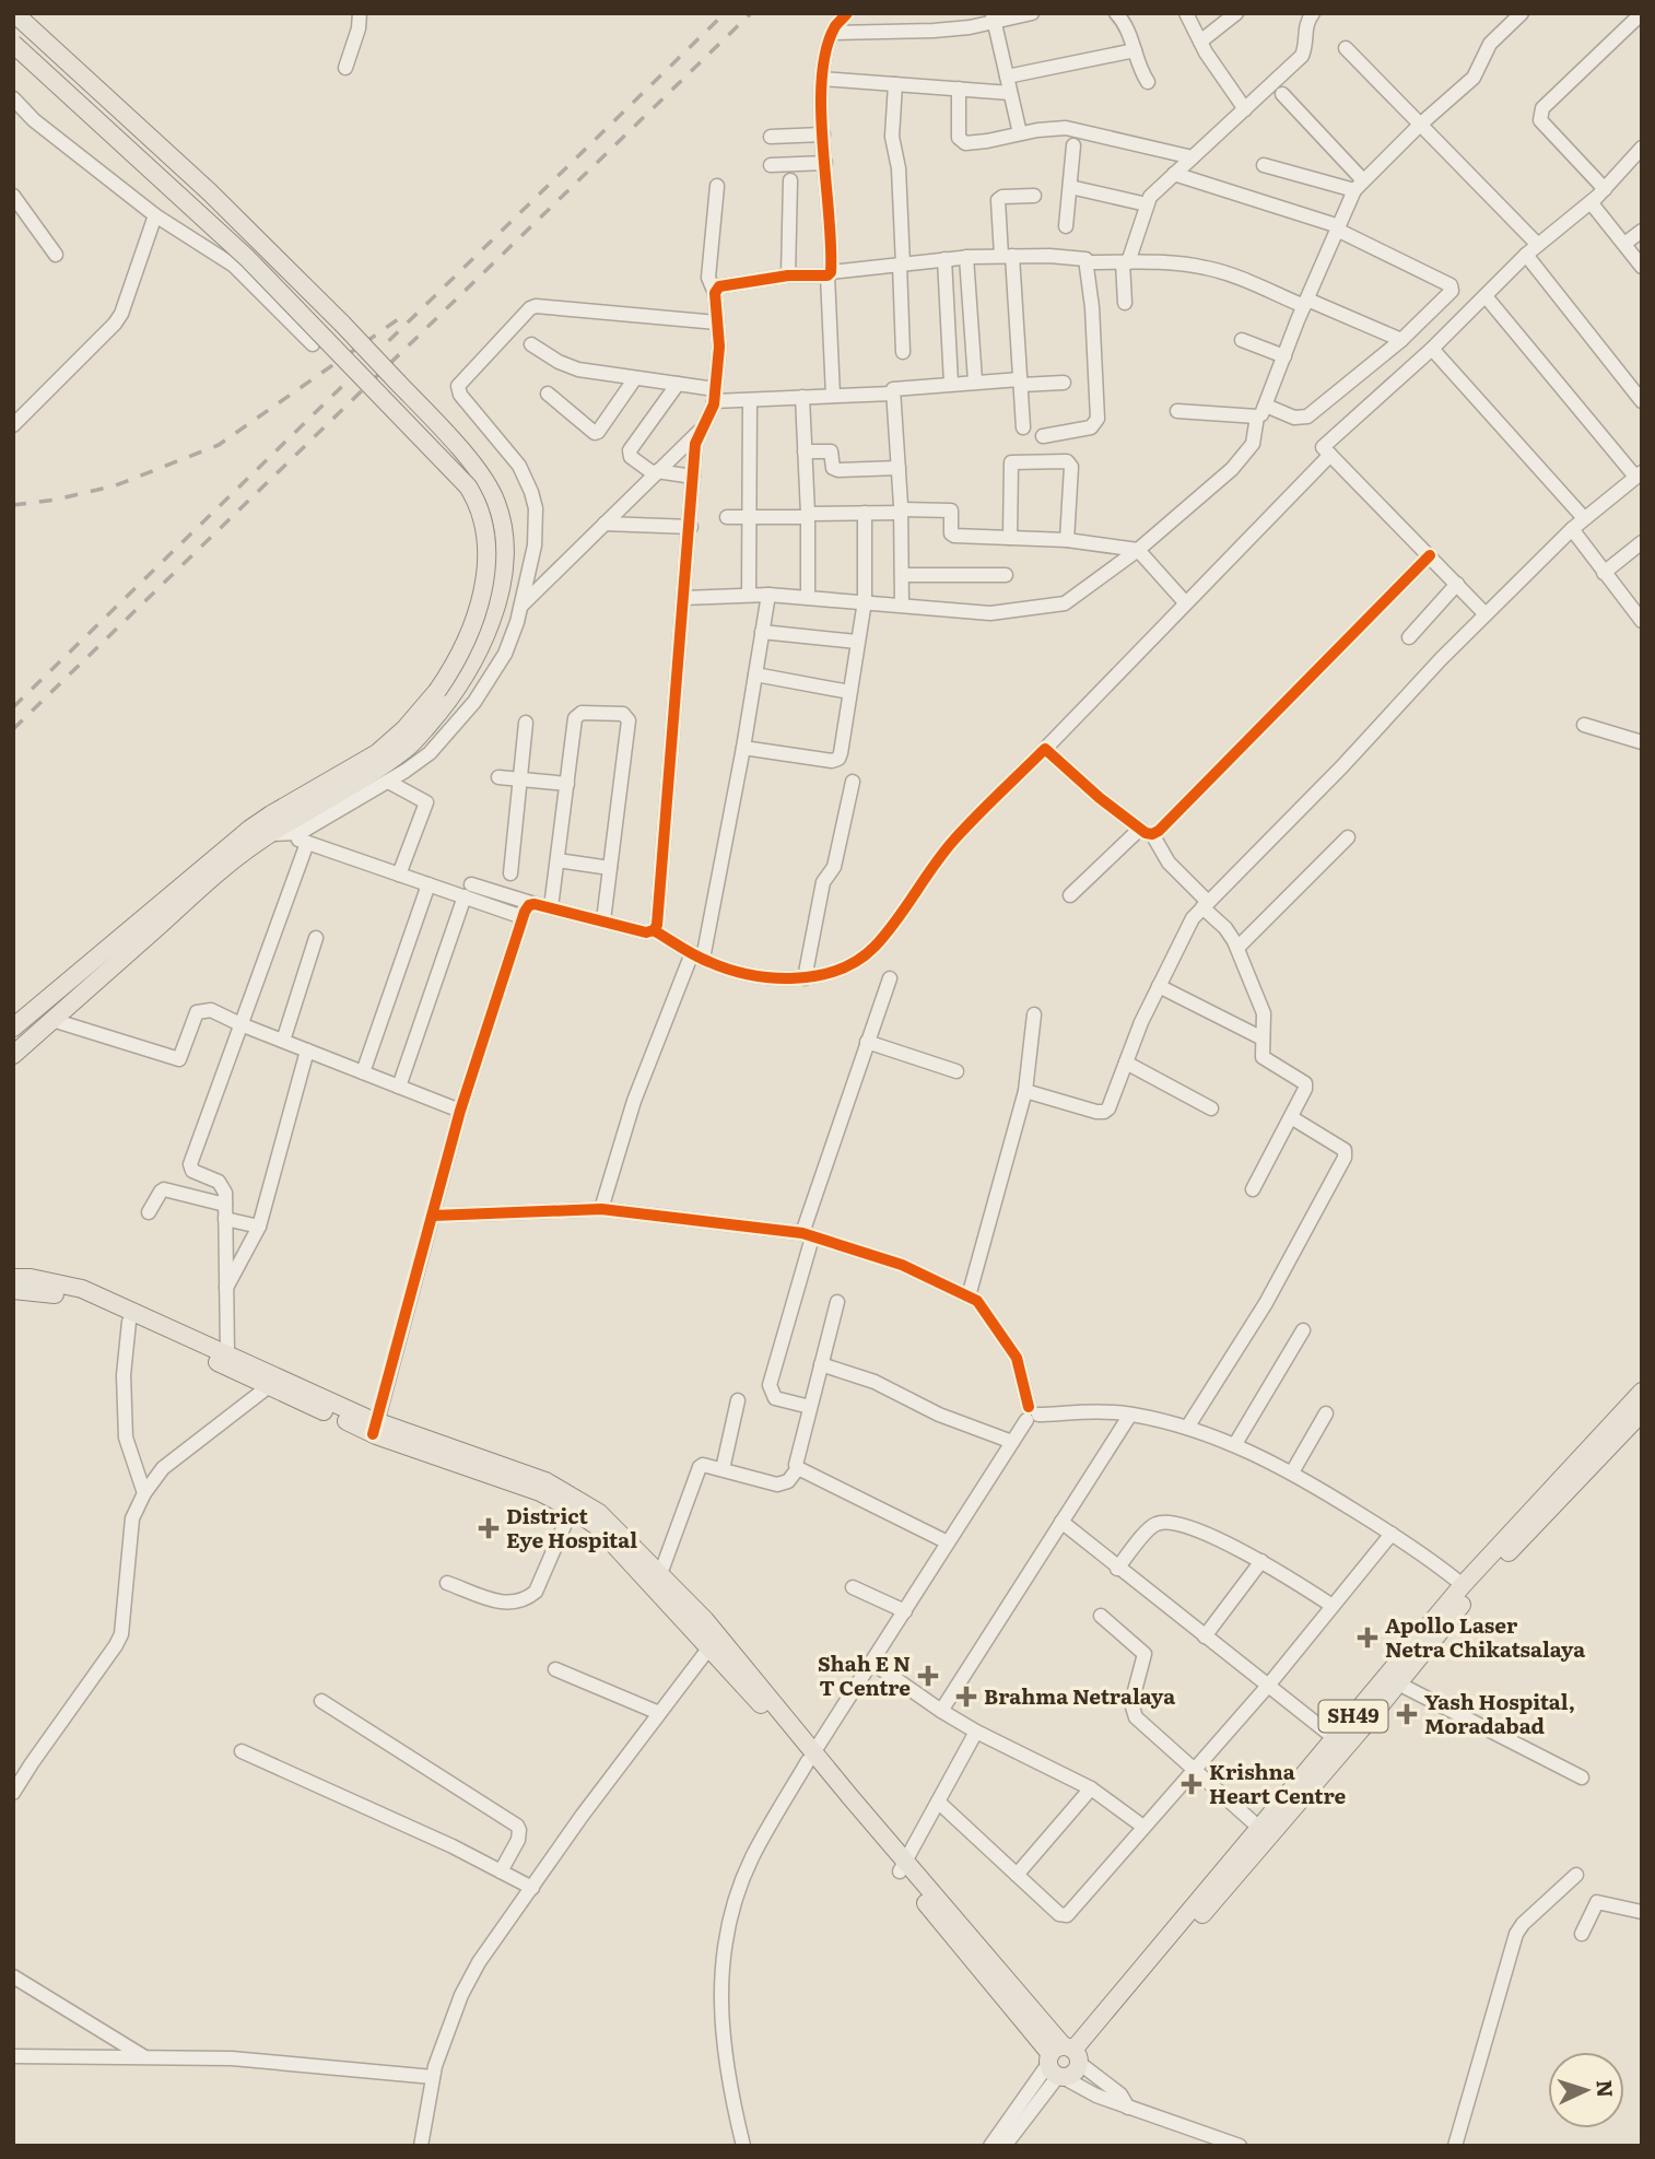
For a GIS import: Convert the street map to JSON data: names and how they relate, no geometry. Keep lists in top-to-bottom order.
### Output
{
  "streets": {
    "main road": ["SH49"]
  },
  "places": {
    "health": [
      "District Eye Hospital",
      "Apollo Laser Netra Chikatsalaya",
      "Shah E N T Centre",
      "Brahma Netralaya",
      "Yash Hospital, Moradabad",
      "Krishna Heart Centre"
    ]
  },
  "north": "right"
}
